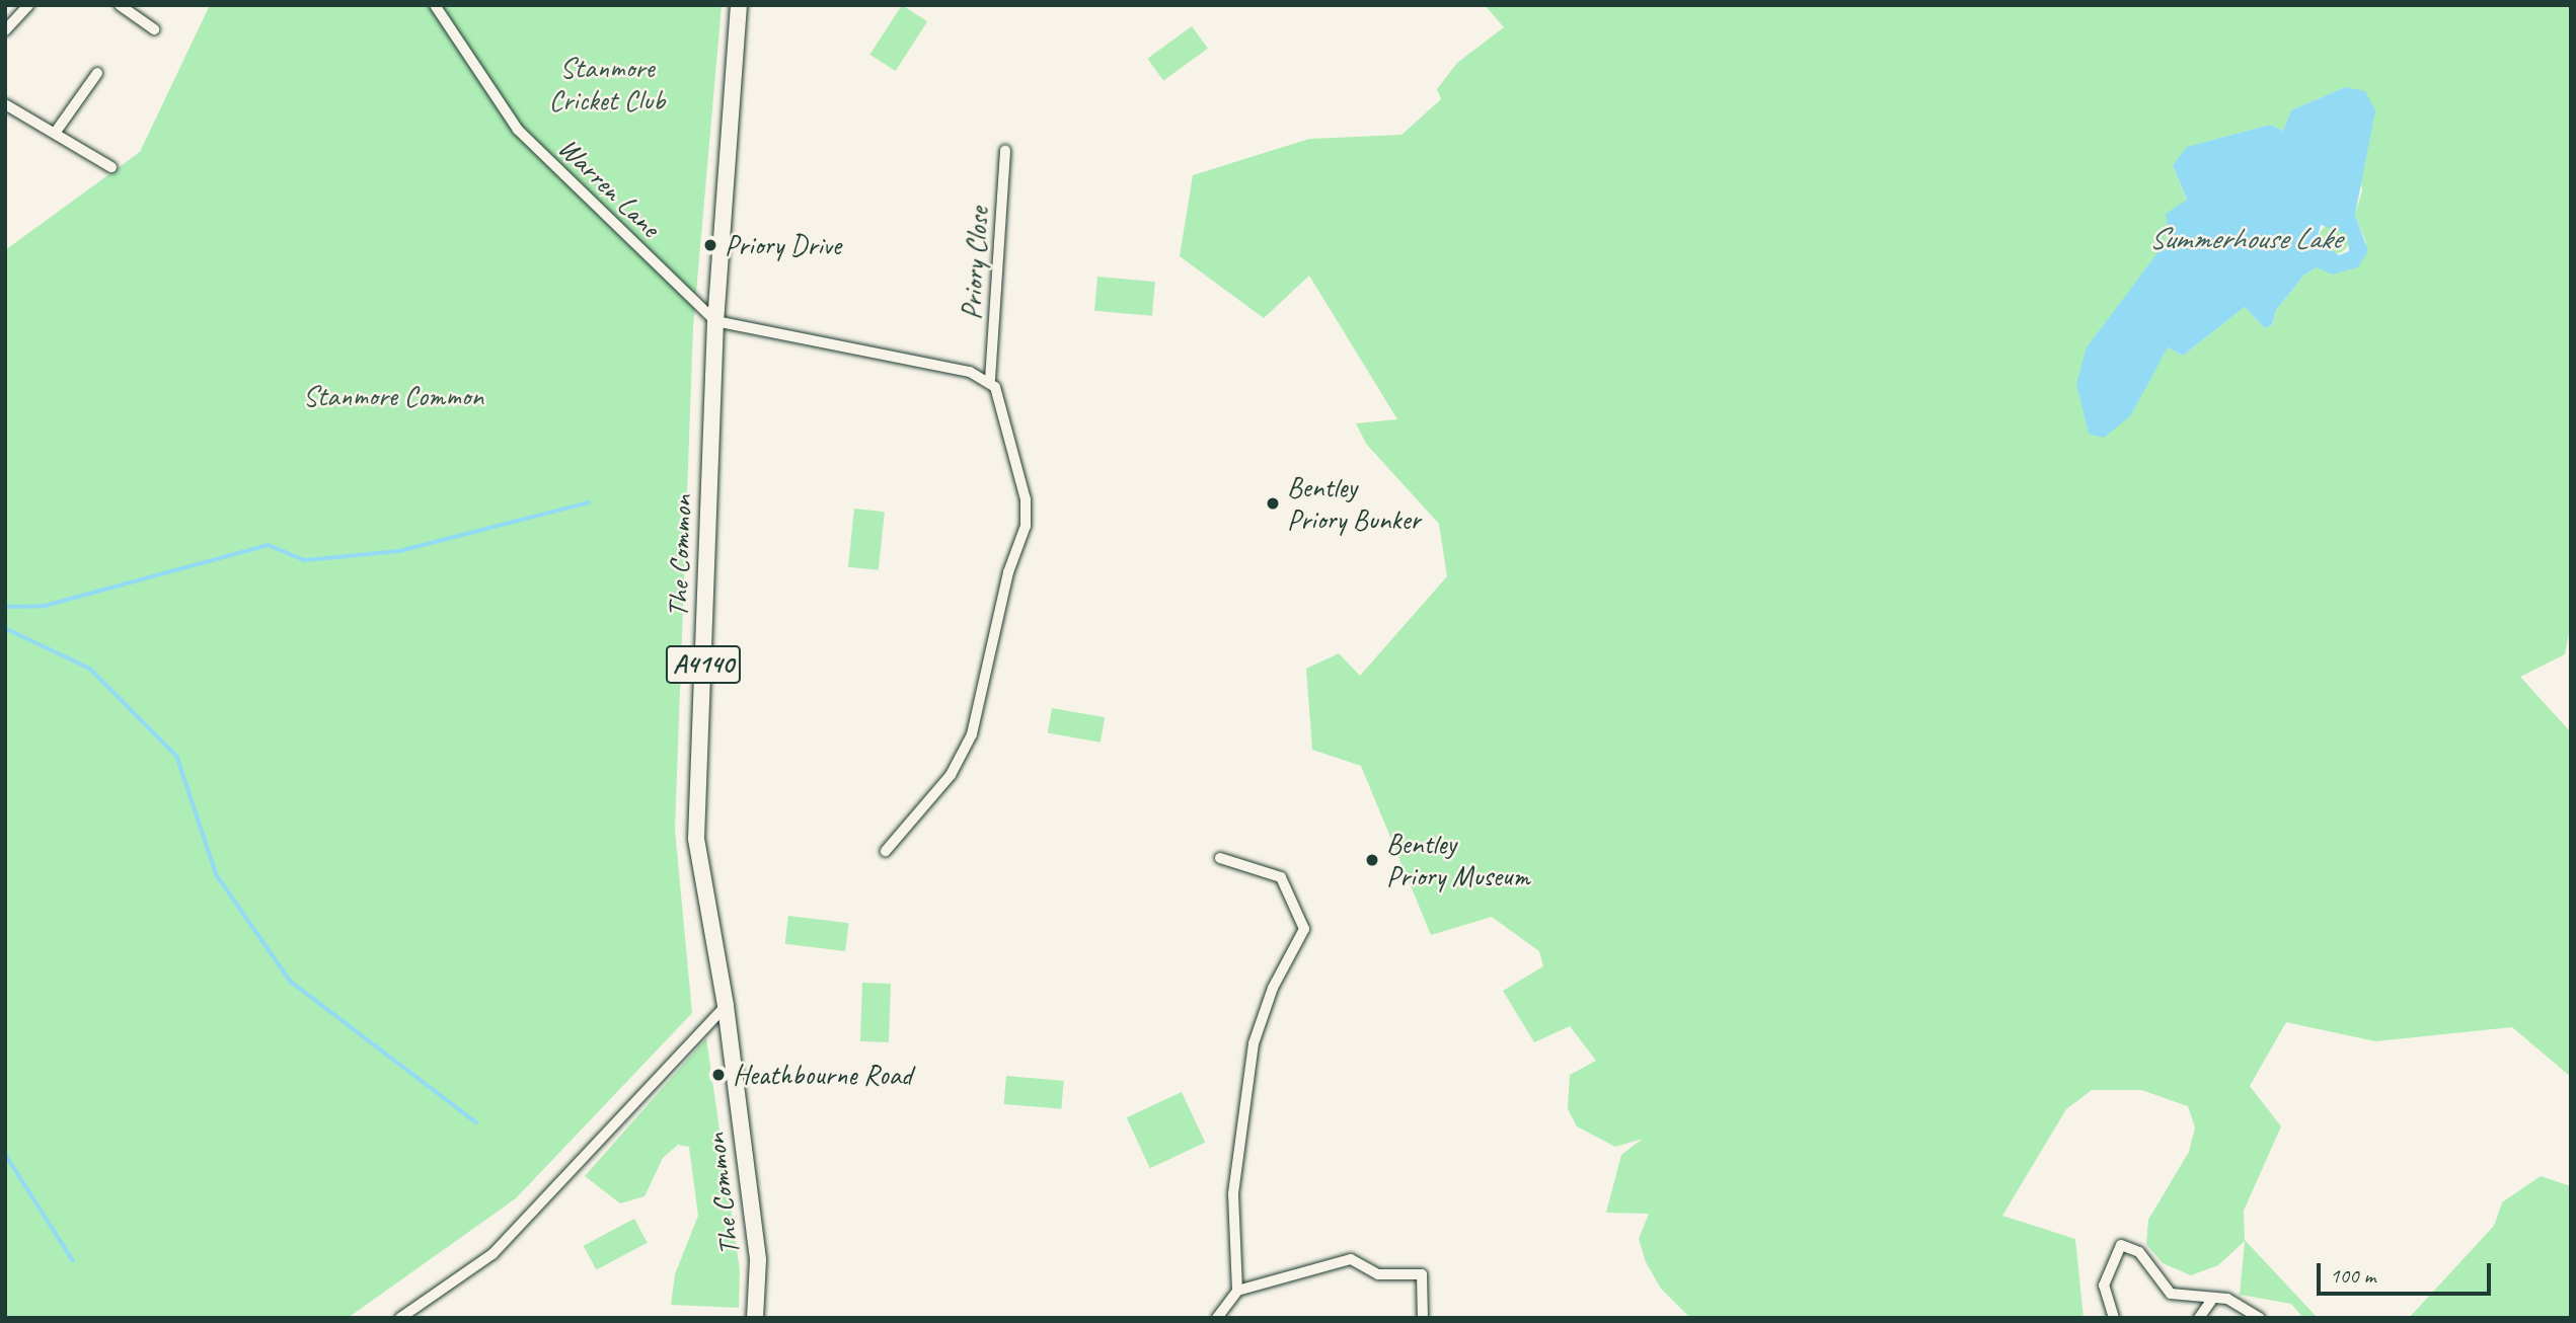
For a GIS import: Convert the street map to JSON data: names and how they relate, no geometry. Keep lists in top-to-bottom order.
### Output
{
  "streets": {
    "main road": ["The Common", "A4140"],
    "street": ["Warren Lane", "Priory Close"]
  },
  "crossings": [
    ["Warren Lane", "The Common"]
  ],
  "water": ["Summerhouse Lake"],
  "parks": ["Stanmore Cricket Club", "Stanmore Common"],
  "places": [
    "Priory Drive",
    "Bentley Priory Bunker",
    "Bentley Priory Museum",
    "Heathbourne Road"
  ],
  "scale_bar": "100 m"
}
